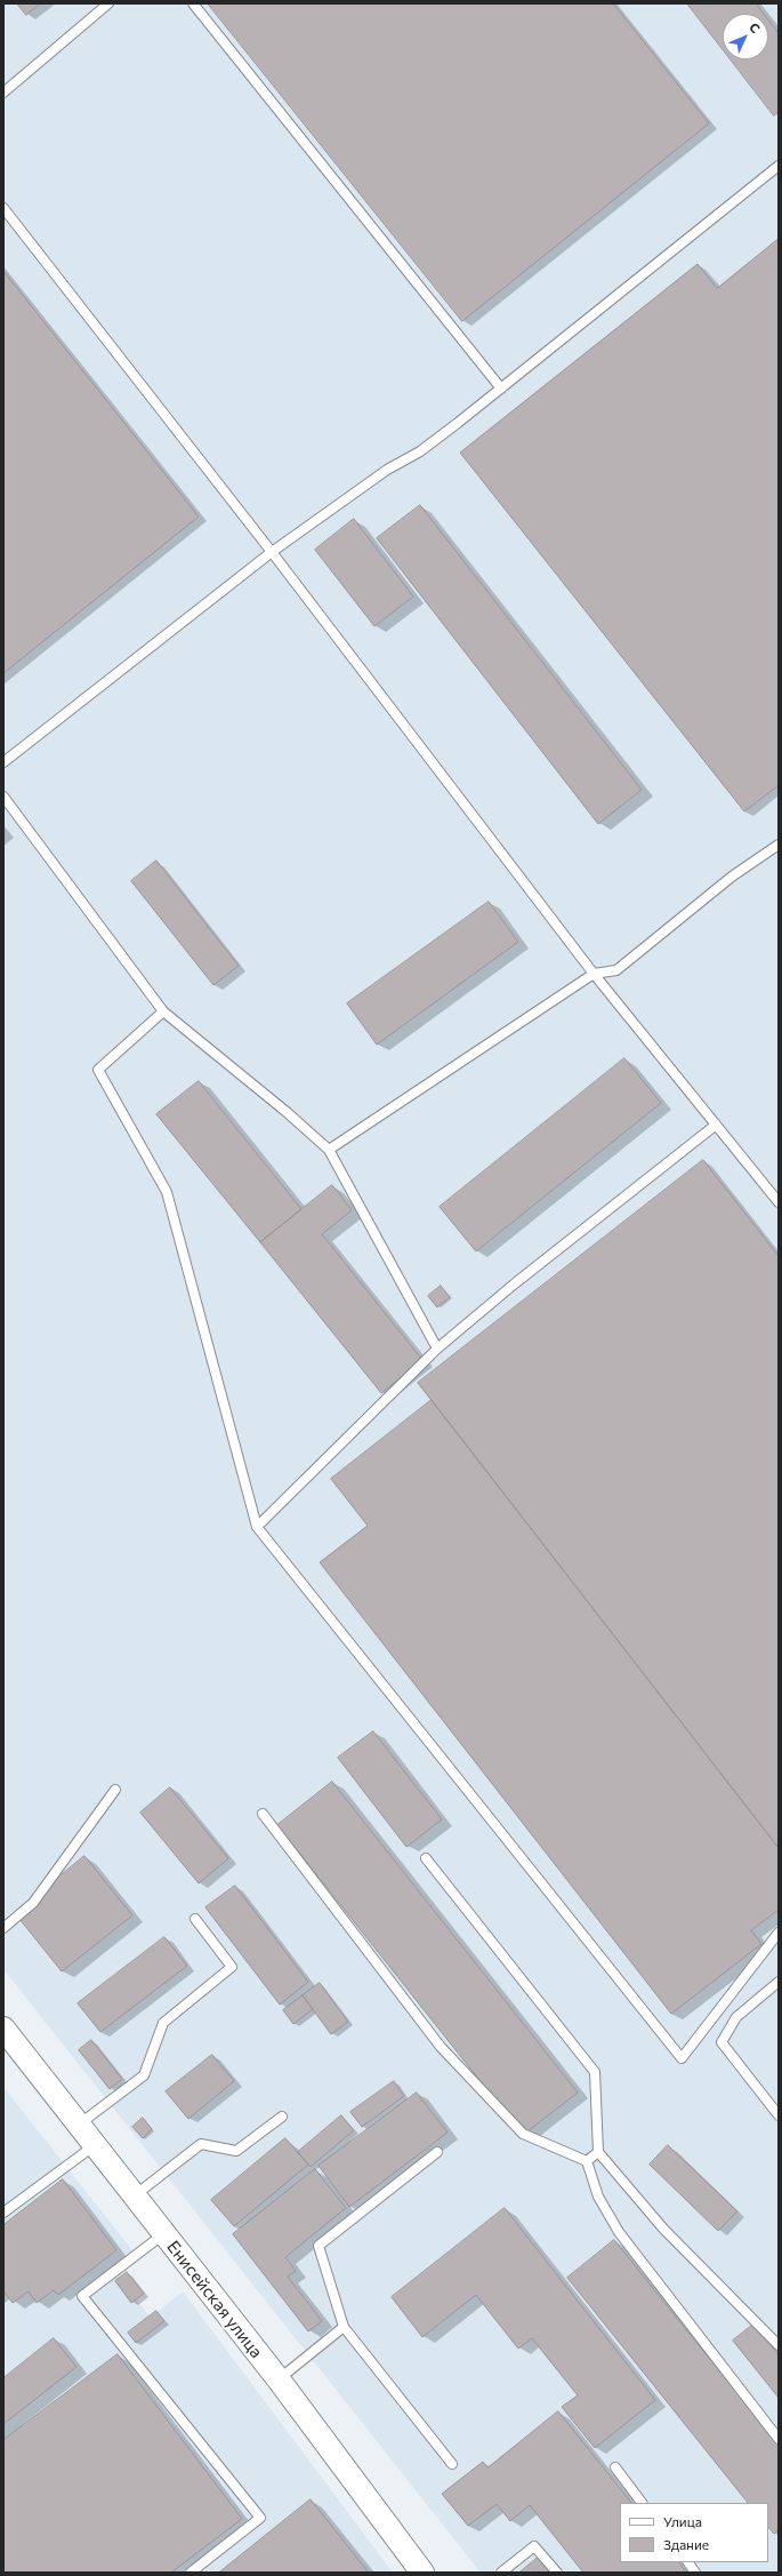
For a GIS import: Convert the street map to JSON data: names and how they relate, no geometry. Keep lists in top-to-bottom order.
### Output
{
  "streets": {
    "street": ["Енисейская улица"]
  },
  "legend": ["Улица", "Здание"],
  "north": "top right"
}
